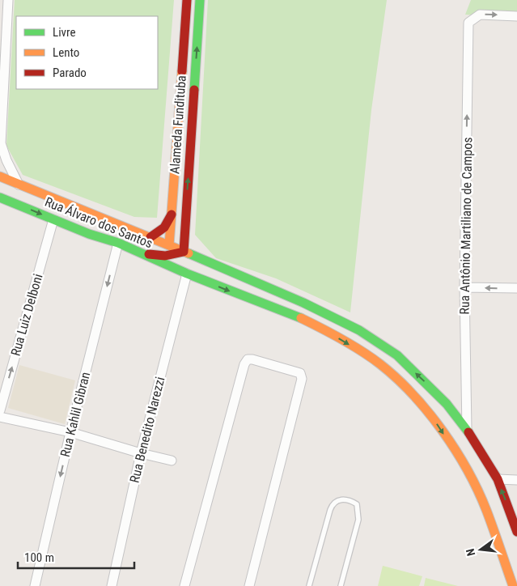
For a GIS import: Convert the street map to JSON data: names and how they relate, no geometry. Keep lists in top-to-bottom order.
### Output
{
  "streets": {
    "main road": ["Alameda Fundituba", "Rua Álvaro dos Santos"],
    "street": [
      "Rua Antônio Martiliano de Campos",
      "Rua Luiz Delboni",
      "Rua Kahlil Gibran",
      "Rua Benedito Narezzi"
    ]
  },
  "crossings": [
    ["Rua Álvaro dos Santos", "Rua Luiz Delboni"],
    ["Rua Álvaro dos Santos", "Rua Kahlil Gibran"],
    ["Rua Álvaro dos Santos", "Rua Benedito Narezzi"]
  ],
  "one_way": ["Rua Antônio Martiliano de Campos", "Rua Luiz Delboni", "Rua Kahlil Gibran"],
  "legend": ["Livre", "Lento", "Parado"],
  "scale_bar": "100 m",
  "north": "left"
}
